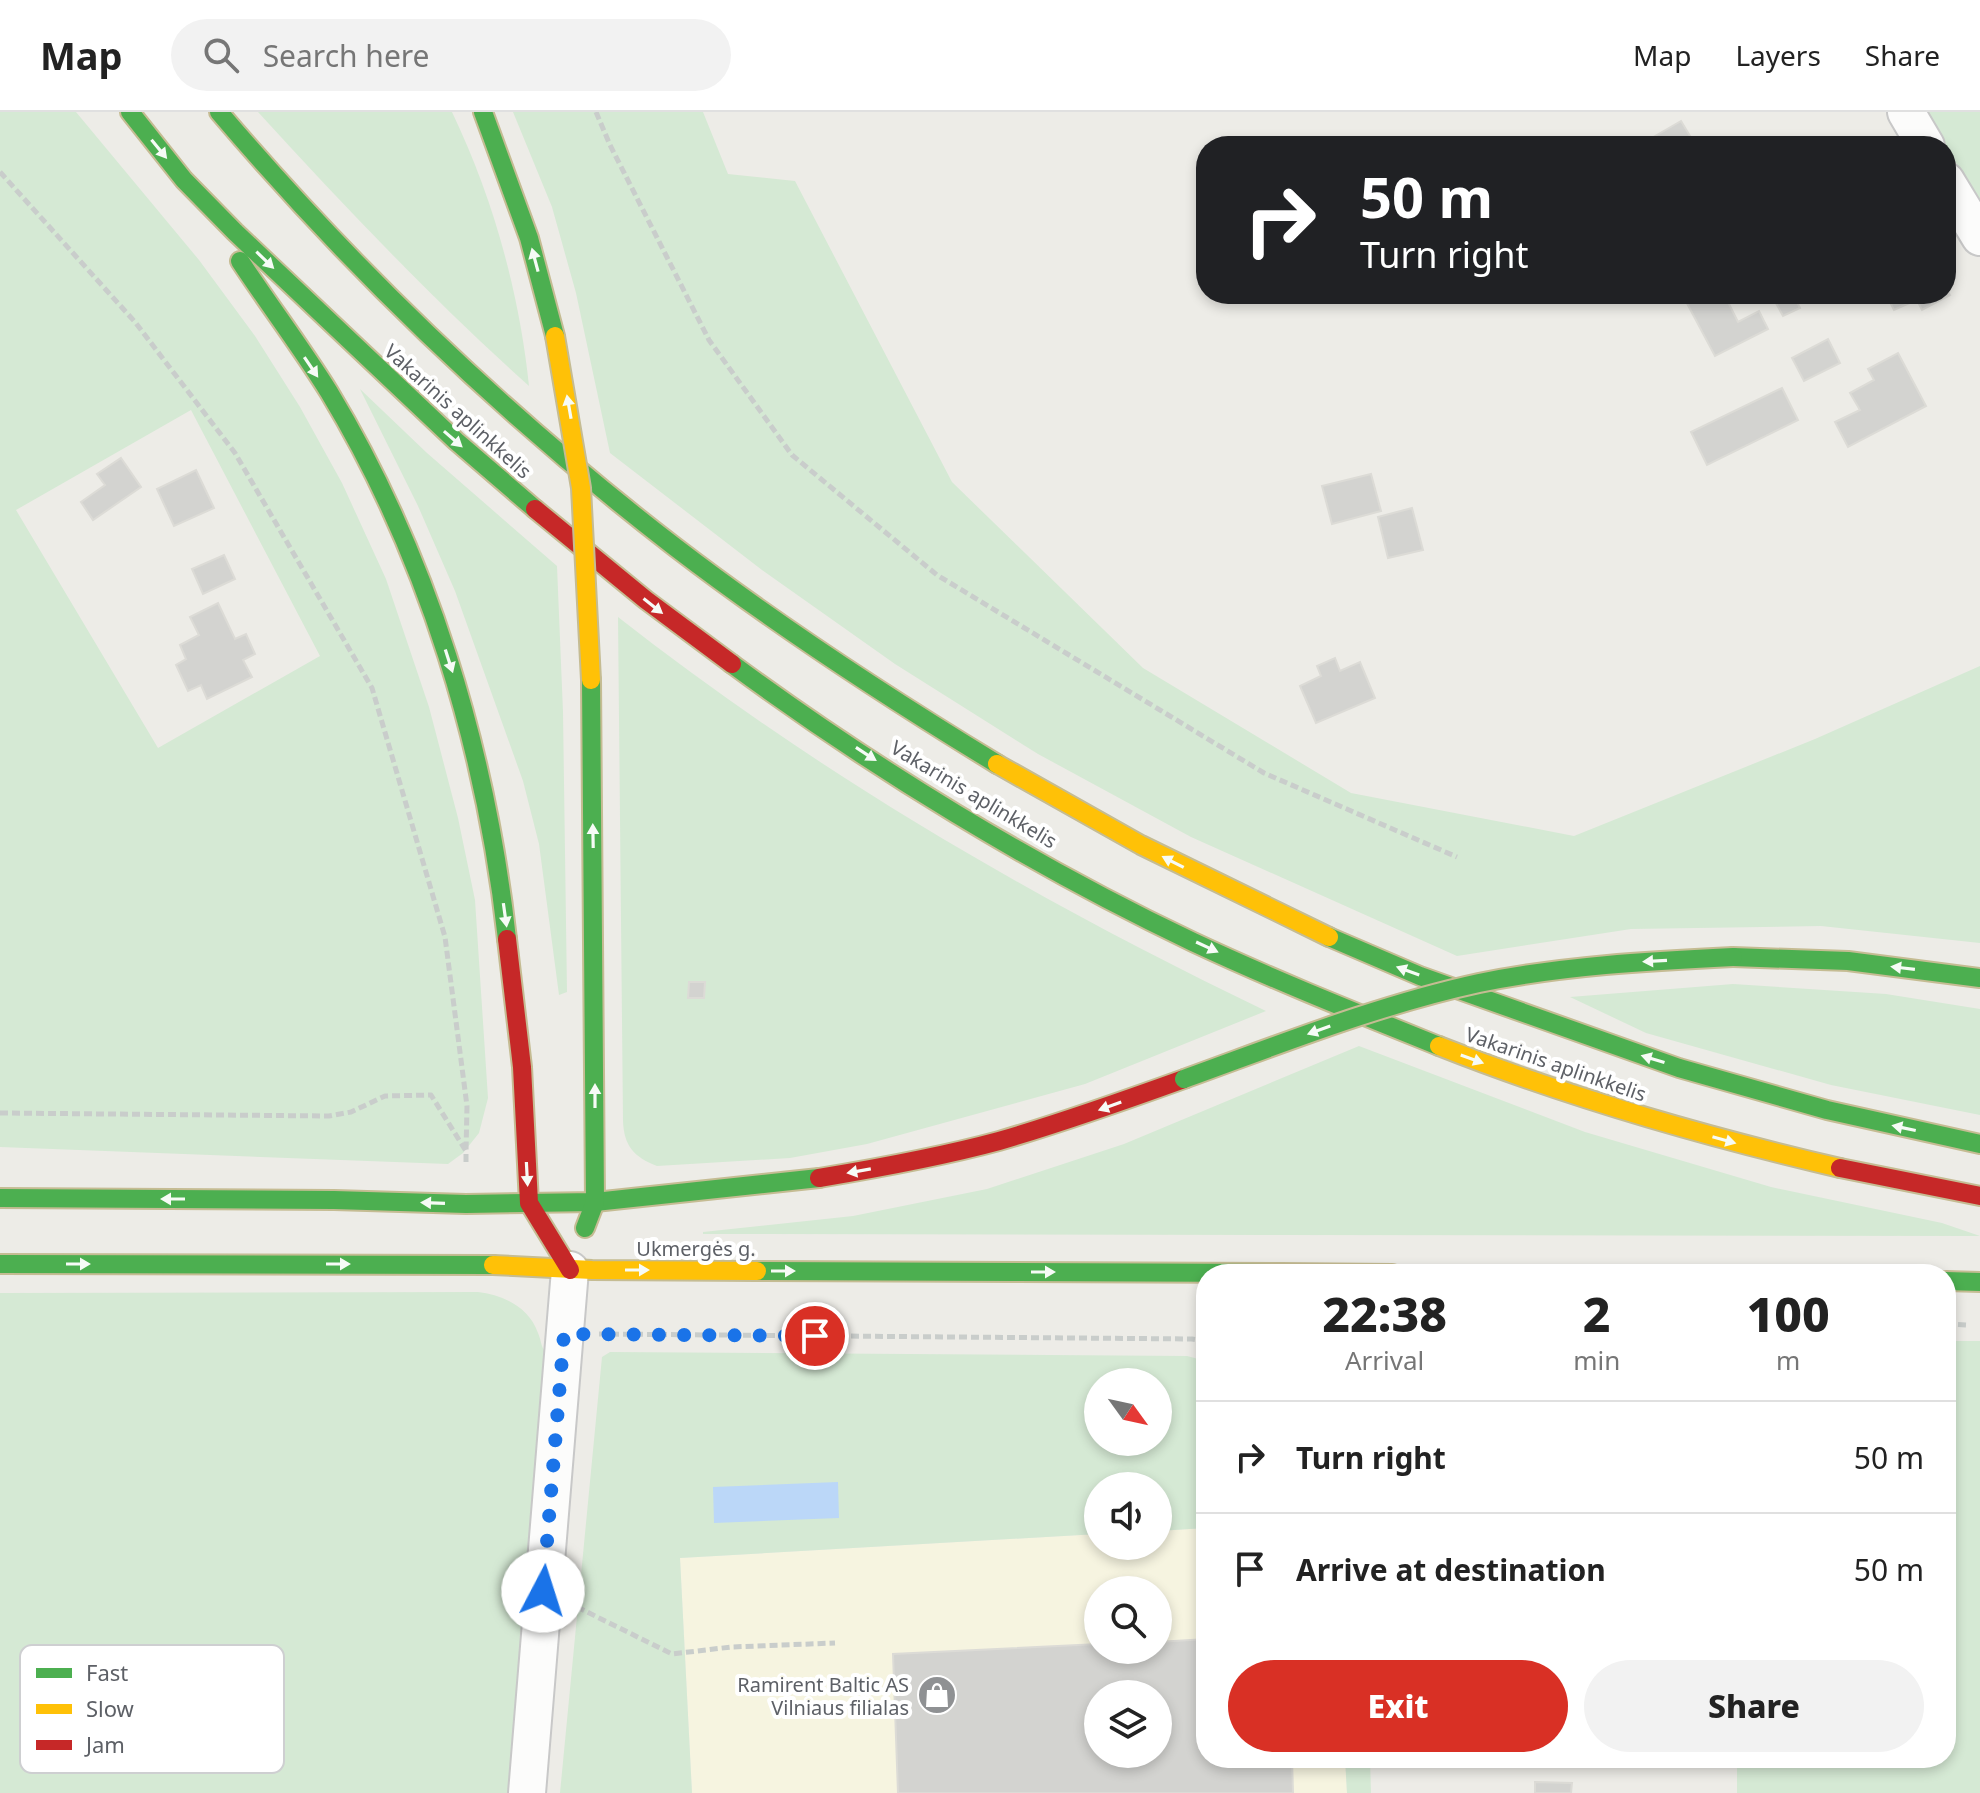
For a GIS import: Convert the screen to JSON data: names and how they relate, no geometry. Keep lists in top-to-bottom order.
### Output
{
  "streets": {
    "highway": ["Vakarinis aplinkkelis", "Ukmergės g."]
  },
  "places": {
    "shop": ["Ramirent Baltic AS Vilniaus filialas"]
  },
  "legend": ["Fast", "Slow", "Jam"],
  "north": "bottom right",
  "page": {
    "header": "Map",
    "search": "Search here",
    "nav": ["Map", "Layers", "Share"],
    "turn": ["50 m", "Turn right"],
    "eta": [
      "22:38",
      "Arrival",
      "2",
      "min",
      "100",
      "m"
    ],
    "list": [
      {
        "name": "Turn right",
        "value": "50 m"
      },
      {
        "name": "Arrive at destination",
        "value": "50 m"
      }
    ],
    "buttons": ["Exit", "Share"]
  }
}
